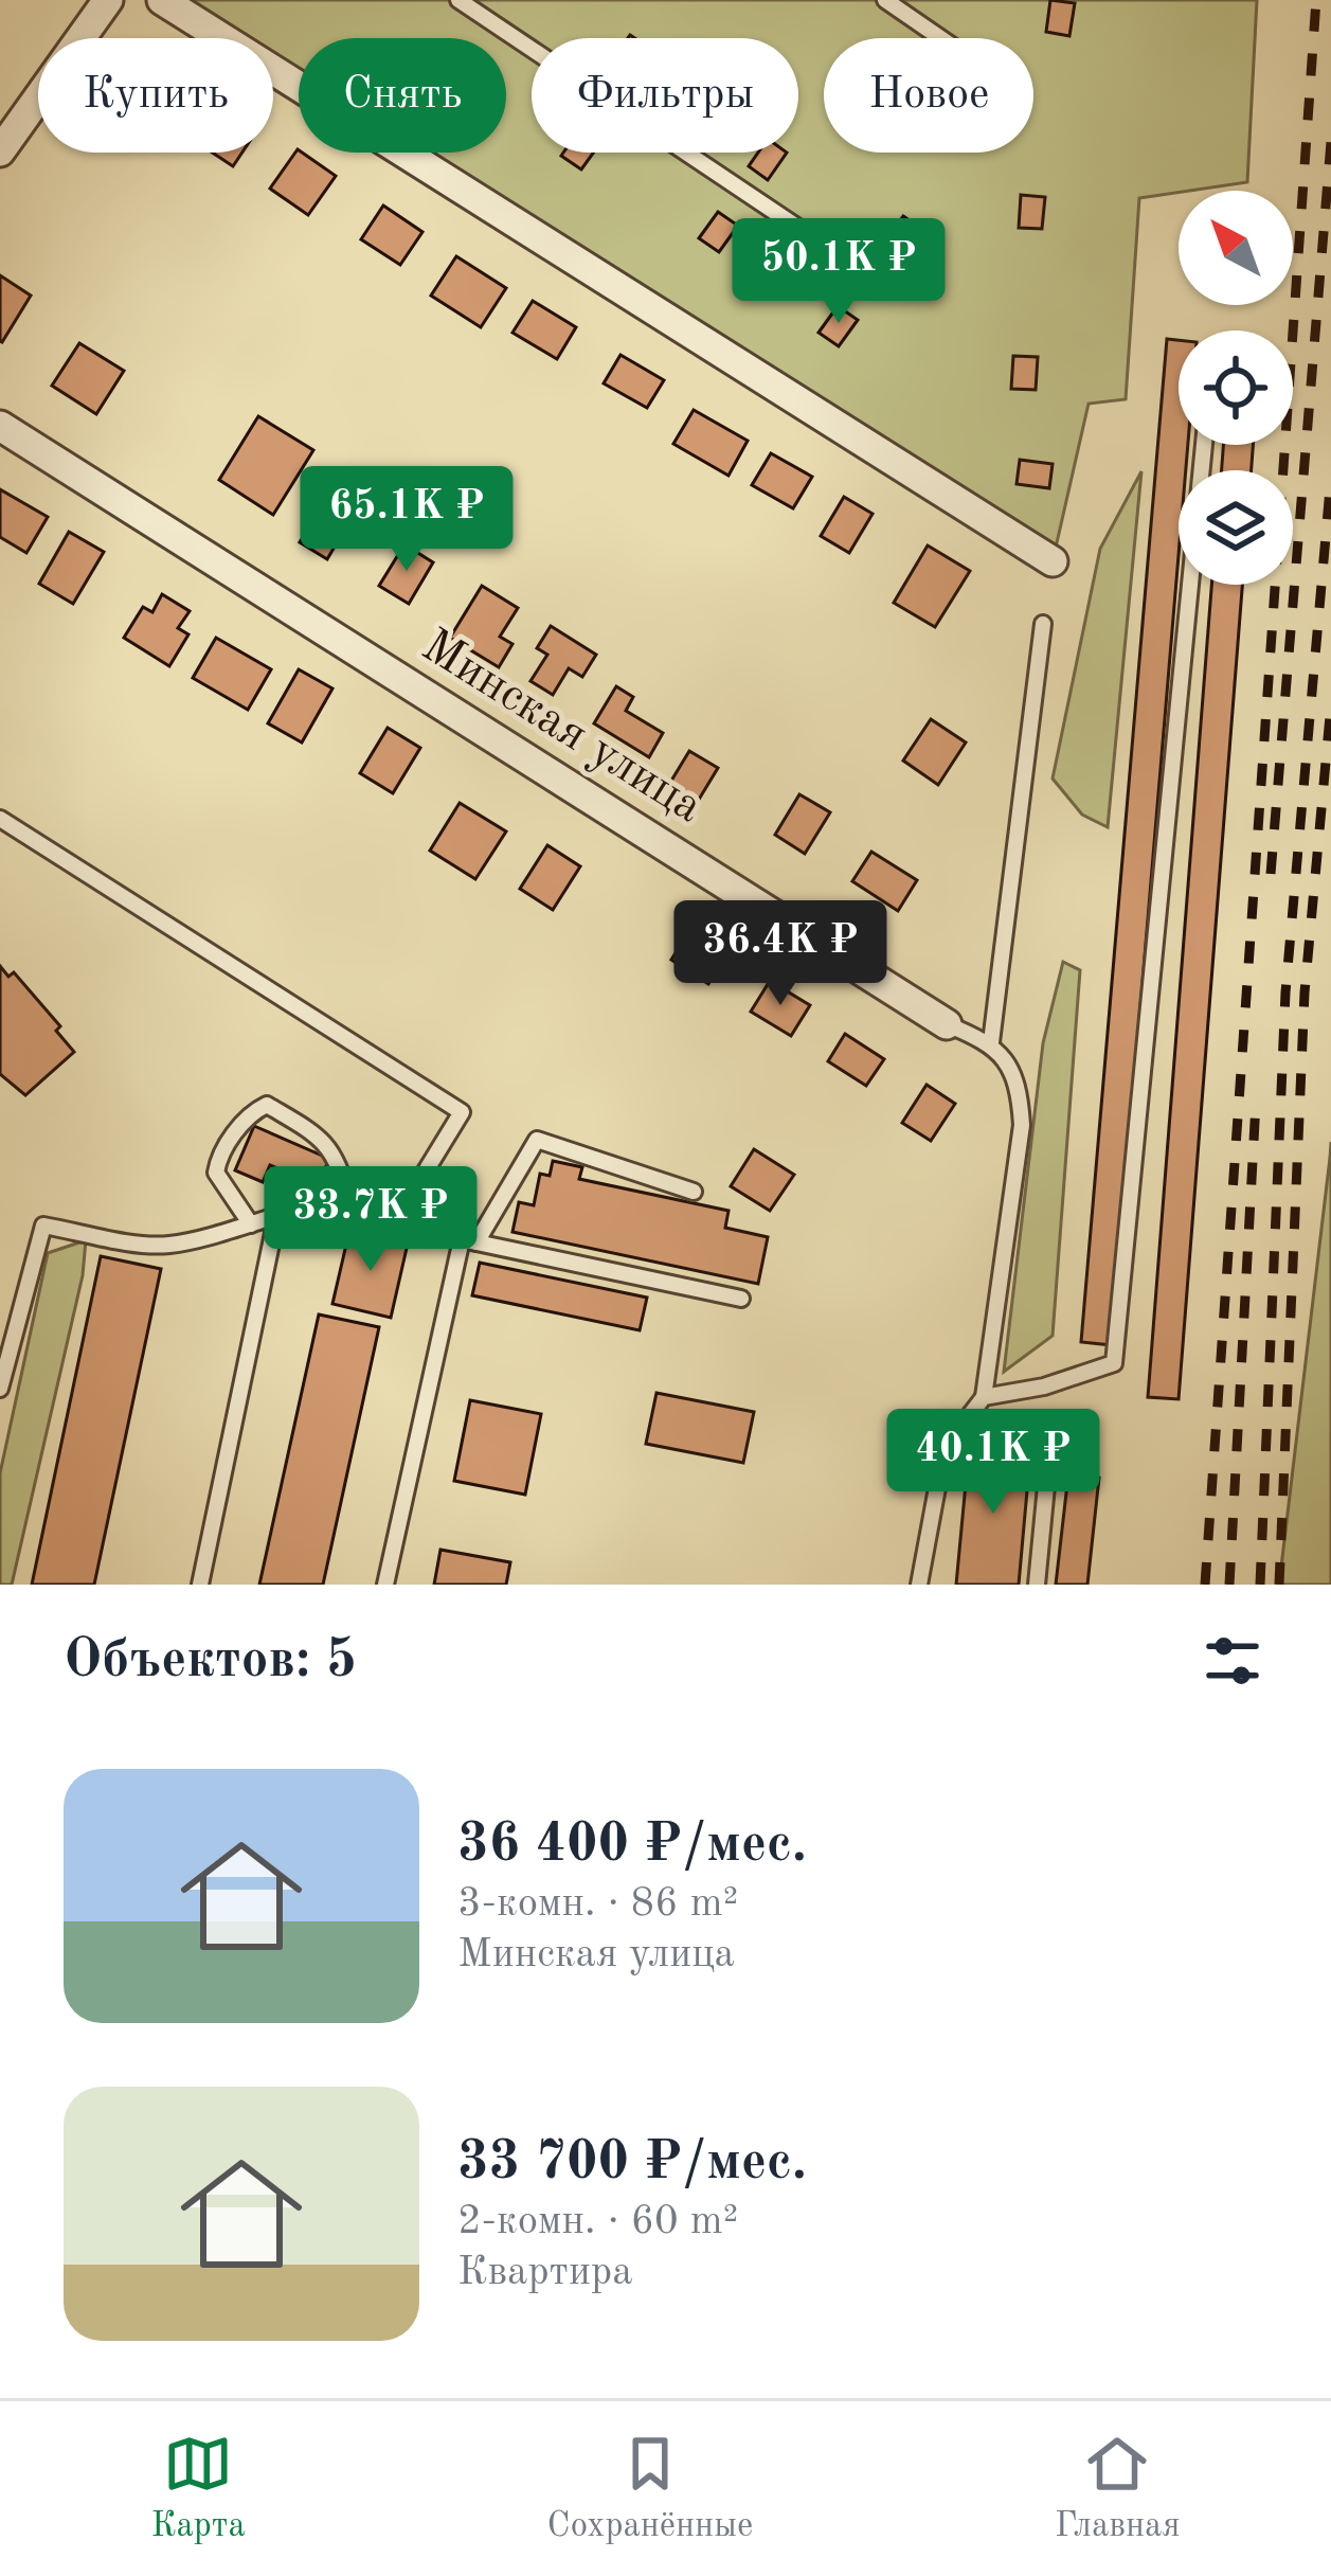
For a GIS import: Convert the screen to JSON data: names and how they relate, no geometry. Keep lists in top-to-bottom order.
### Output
{
  "streets": {
    "street": ["Минская улица"]
  },
  "north": "top left",
  "page": {
    "chip": [
      "Купить",
      "Снять",
      "Фильтры",
      "Новое"
    ],
    "price": [
      "50.1K ₽",
      "65.1K ₽",
      "36.4K ₽",
      "33.7K ₽",
      "40.1K ₽"
    ],
    "heading": "Объектов: 5",
    "list": [
      {
        "name": "36 400 ₽/мес.",
        "note": "3-комн. · 86 m² · Минская улица"
      },
      {
        "name": "33 700 ₽/мес.",
        "note": "2-комн. · 60 m² · Квартира"
      }
    ],
    "tabs": ["Карта", "Сохранённые", "Главная"]
  }
}
